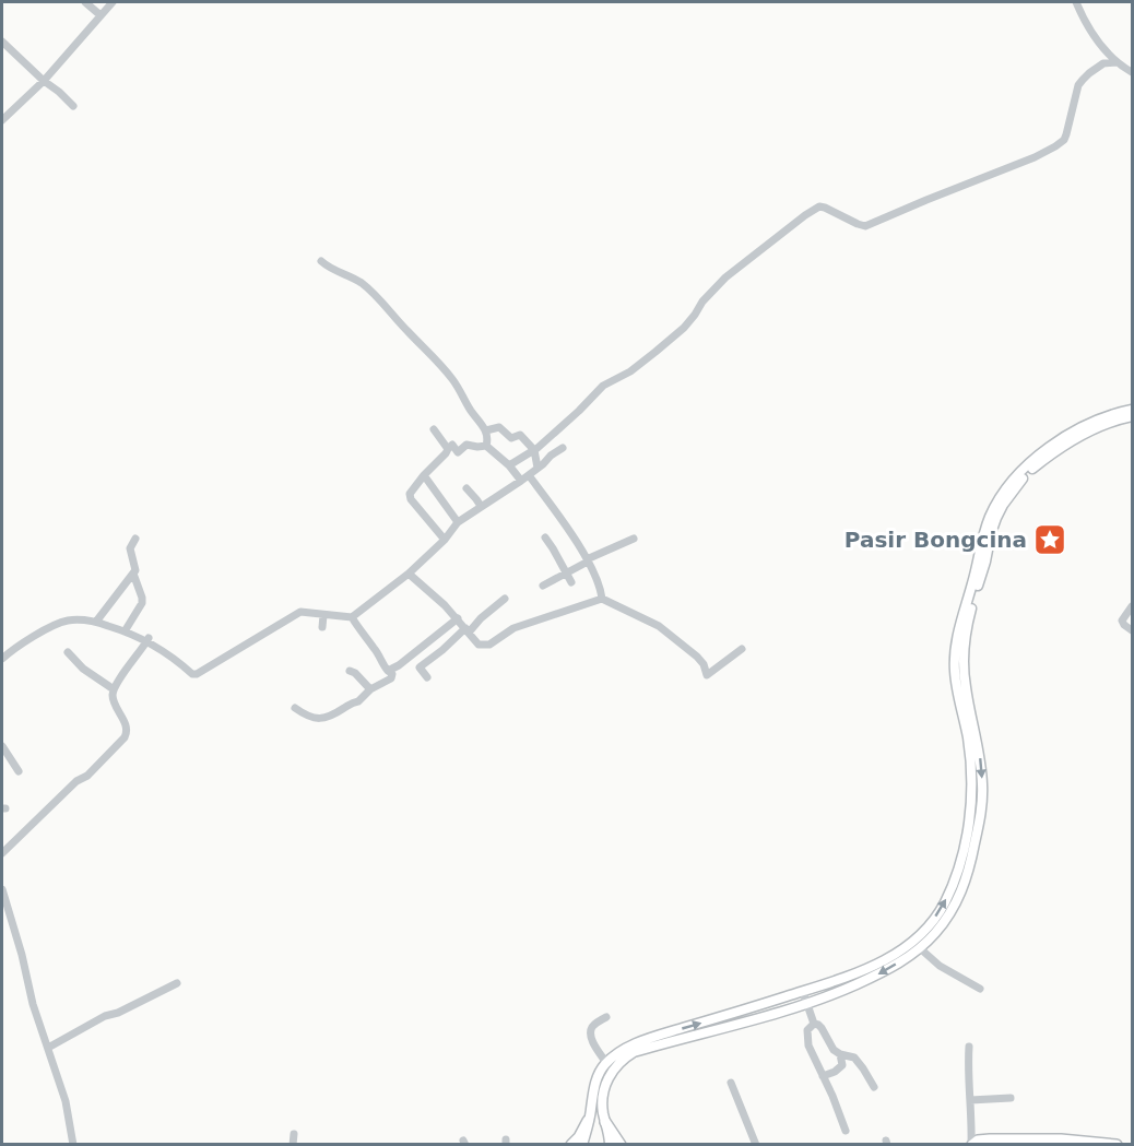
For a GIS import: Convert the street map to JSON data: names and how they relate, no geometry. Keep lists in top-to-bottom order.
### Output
{
  "places": {
    "place": ["Pasir Bongcina"]
  }
}
